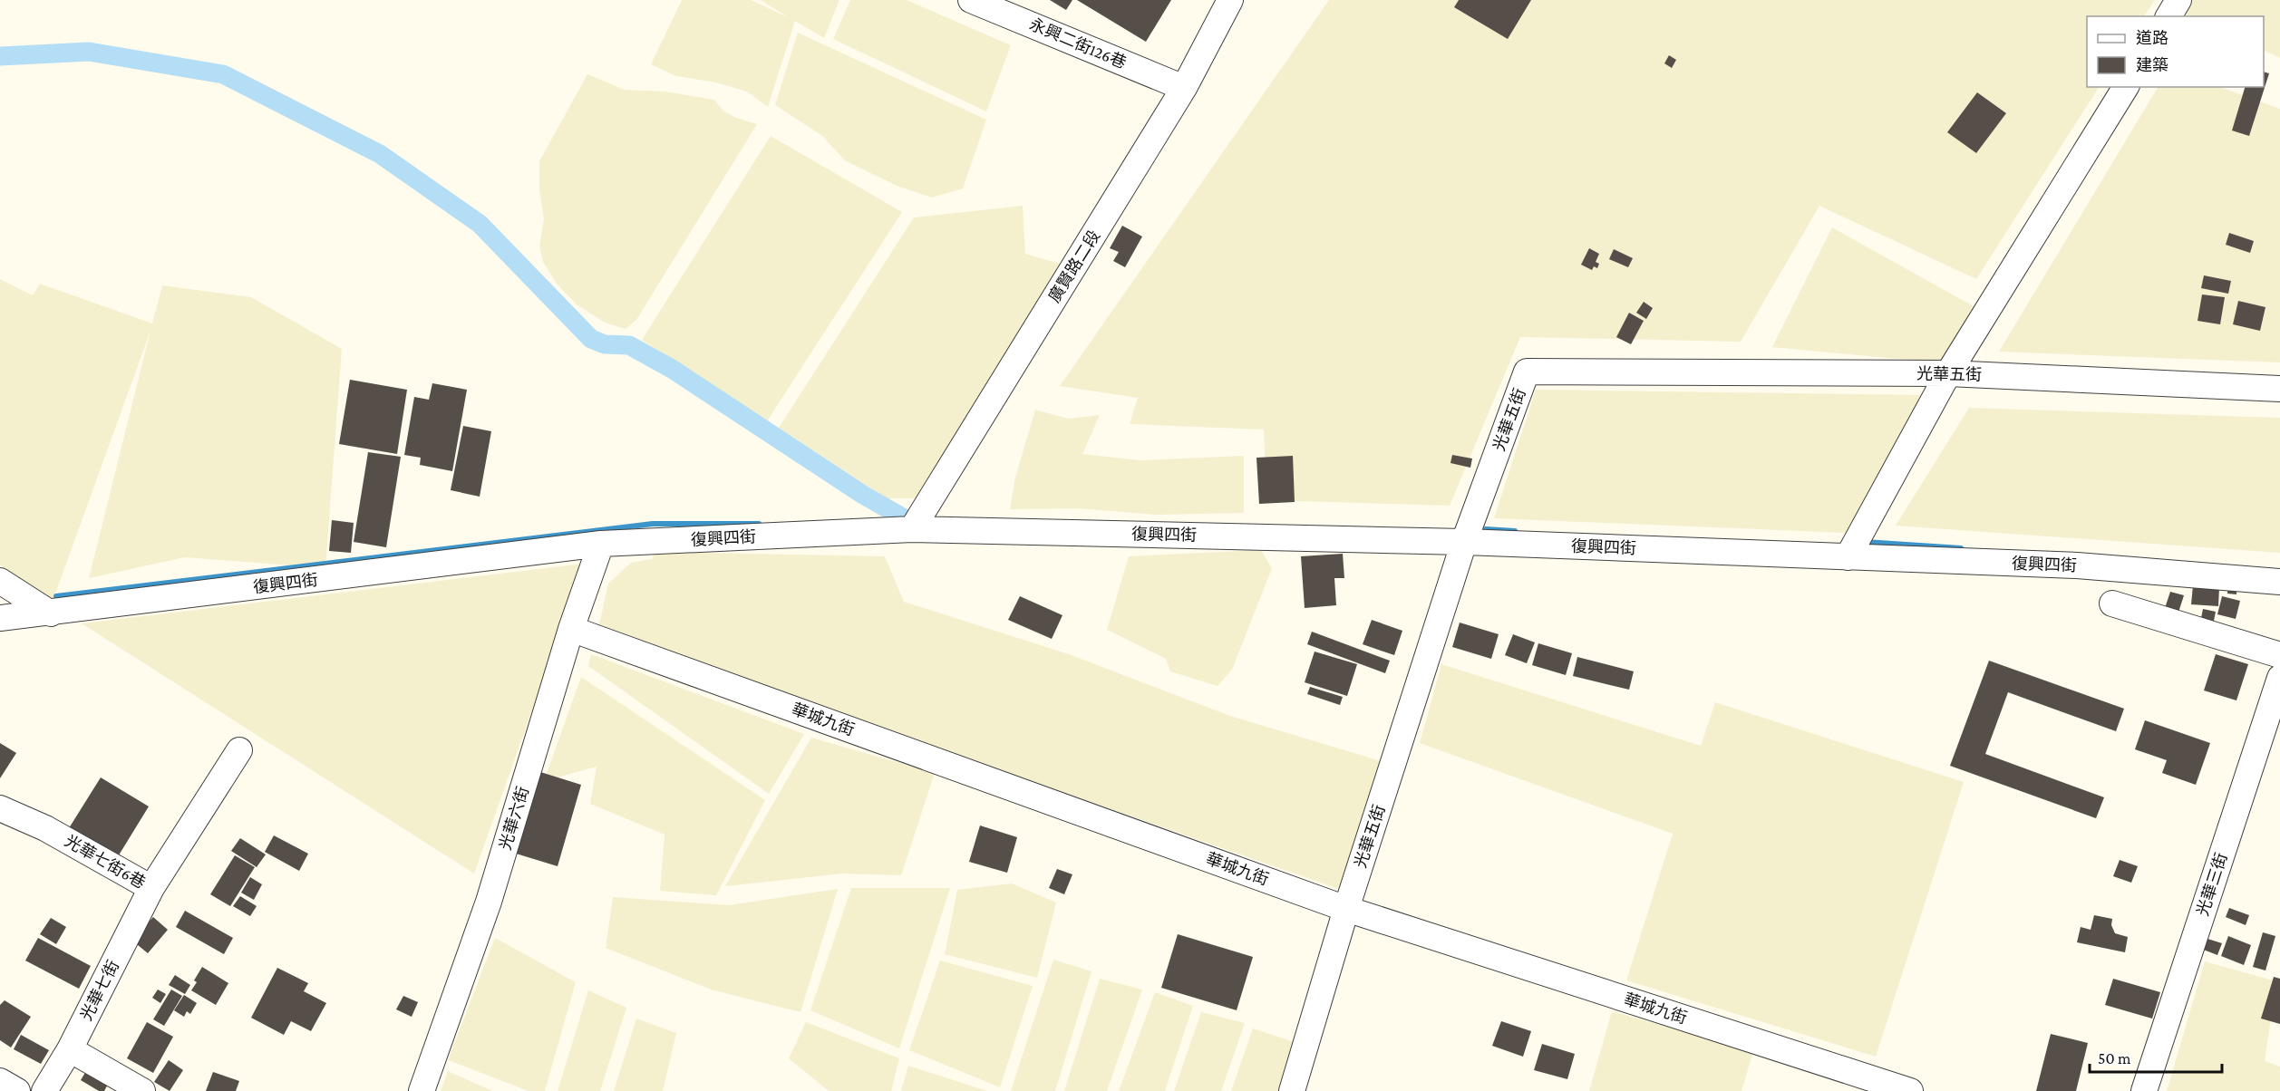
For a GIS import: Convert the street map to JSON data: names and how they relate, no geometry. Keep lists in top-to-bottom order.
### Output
{
  "streets": {
    "street": [
      "永興二街126巷",
      "廣賢路二段",
      "光華五街",
      "復興四街",
      "華城九街",
      "光華六街",
      "光華七街6巷",
      "光華三街",
      "光華七街"
    ]
  },
  "crossings": [
    ["永興二街126巷", "廣賢路二段"],
    ["廣賢路二段", "復興四街"],
    ["光華五街", "復興四街"],
    ["光華五街", "華城九街"],
    ["復興四街", "光華六街"],
    ["華城九街", "光華六街"],
    ["光華七街6巷", "光華七街"]
  ],
  "legend": ["道路", "建築"],
  "scale_bar": "50 m"
}
